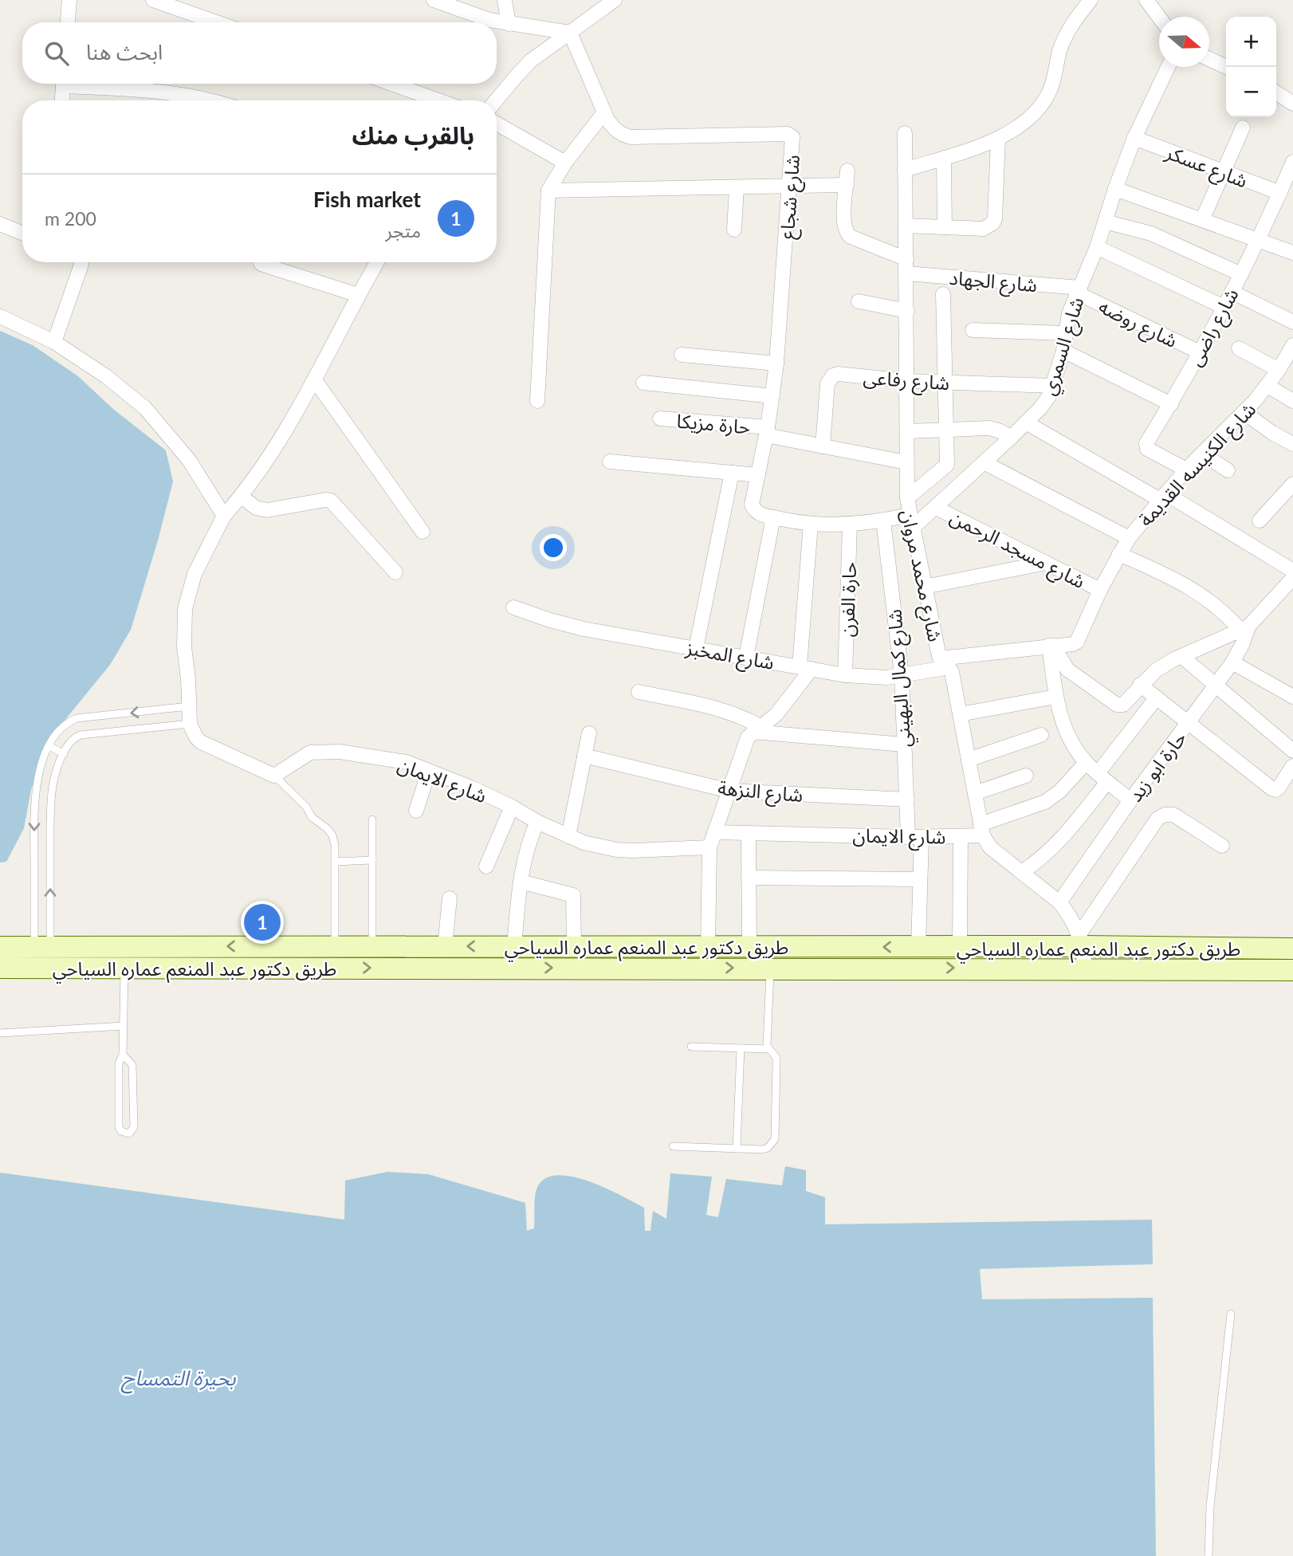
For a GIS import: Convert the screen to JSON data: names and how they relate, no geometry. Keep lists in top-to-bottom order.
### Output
{
  "streets": {
    "main road": ["طريق دكتور عبد المنعم عماره السياحي"],
    "street": [
      "شارع عسكر",
      "شارع شجاع",
      "شارع الجهاد",
      "شارع روضه",
      "شارع راضى",
      "شارع السمري",
      "شارع رفاعى",
      "حارة مزيكا",
      "شارع الكنيسه القديمة",
      "شارع مسجد الرحمن",
      "شارع محمد مروان",
      "حارة الفرن",
      "شارع المخبز",
      "شارع كمال البهيني",
      "حارة ابو زيد",
      "شارع الايمان",
      "شارع النزهة"
    ]
  },
  "crossings": [
    ["شارع عسكر", "شارع راضى"],
    ["شارع عسكر", "شارع السمري"],
    ["شارع شجاع", "حارة مزيكا"],
    ["شارع الجهاد", "شارع روضه"],
    ["شارع الجهاد", "شارع السمري"],
    ["شارع الجهاد", "شارع محمد مروان"],
    ["شارع روضه", "شارع راضى"],
    ["شارع روضه", "شارع السمري"],
    ["شارع راضى", "شارع الكنيسه القديمة"],
    ["شارع السمري", "شارع رفاعى"],
    ["شارع السمري", "شارع مسجد الرحمن"],
    ["شارع السمري", "شارع محمد مروان"],
    ["شارع رفاعى", "حارة مزيكا"],
    ["شارع رفاعى", "شارع محمد مروان"],
    ["حارة مزيكا", "شارع محمد مروان"],
    ["شارع الكنيسه القديمة", "شارع مسجد الرحمن"],
    ["شارع الكنيسه القديمة", "شارع محمد مروان"],
    ["شارع الكنيسه القديمة", "شارع المخبز"],
    ["شارع محمد مروان", "شارع المخبز"],
    ["شارع محمد مروان", "شارع الايمان"],
    ["حارة الفرن", "شارع المخبز"],
    ["شارع المخبز", "شارع كمال البهيني"],
    ["شارع كمال البهيني", "شارع الايمان"],
    ["شارع كمال البهيني", "شارع النزهة"],
    ["شارع كمال البهيني", "طريق دكتور عبد المنعم عماره السياحي"]
  ],
  "water": ["بحيرة التمساح"],
  "north": "right",
  "page": {
    "map_buttons": ["+", "−"],
    "search": "ابحث هنا",
    "heading": "بالقرب منك",
    "list": [
      {
        "mark": "1",
        "name": "Fish market",
        "note": "متجر",
        "value": "200 m"
      }
    ],
    "pins": "1"
  }
}
